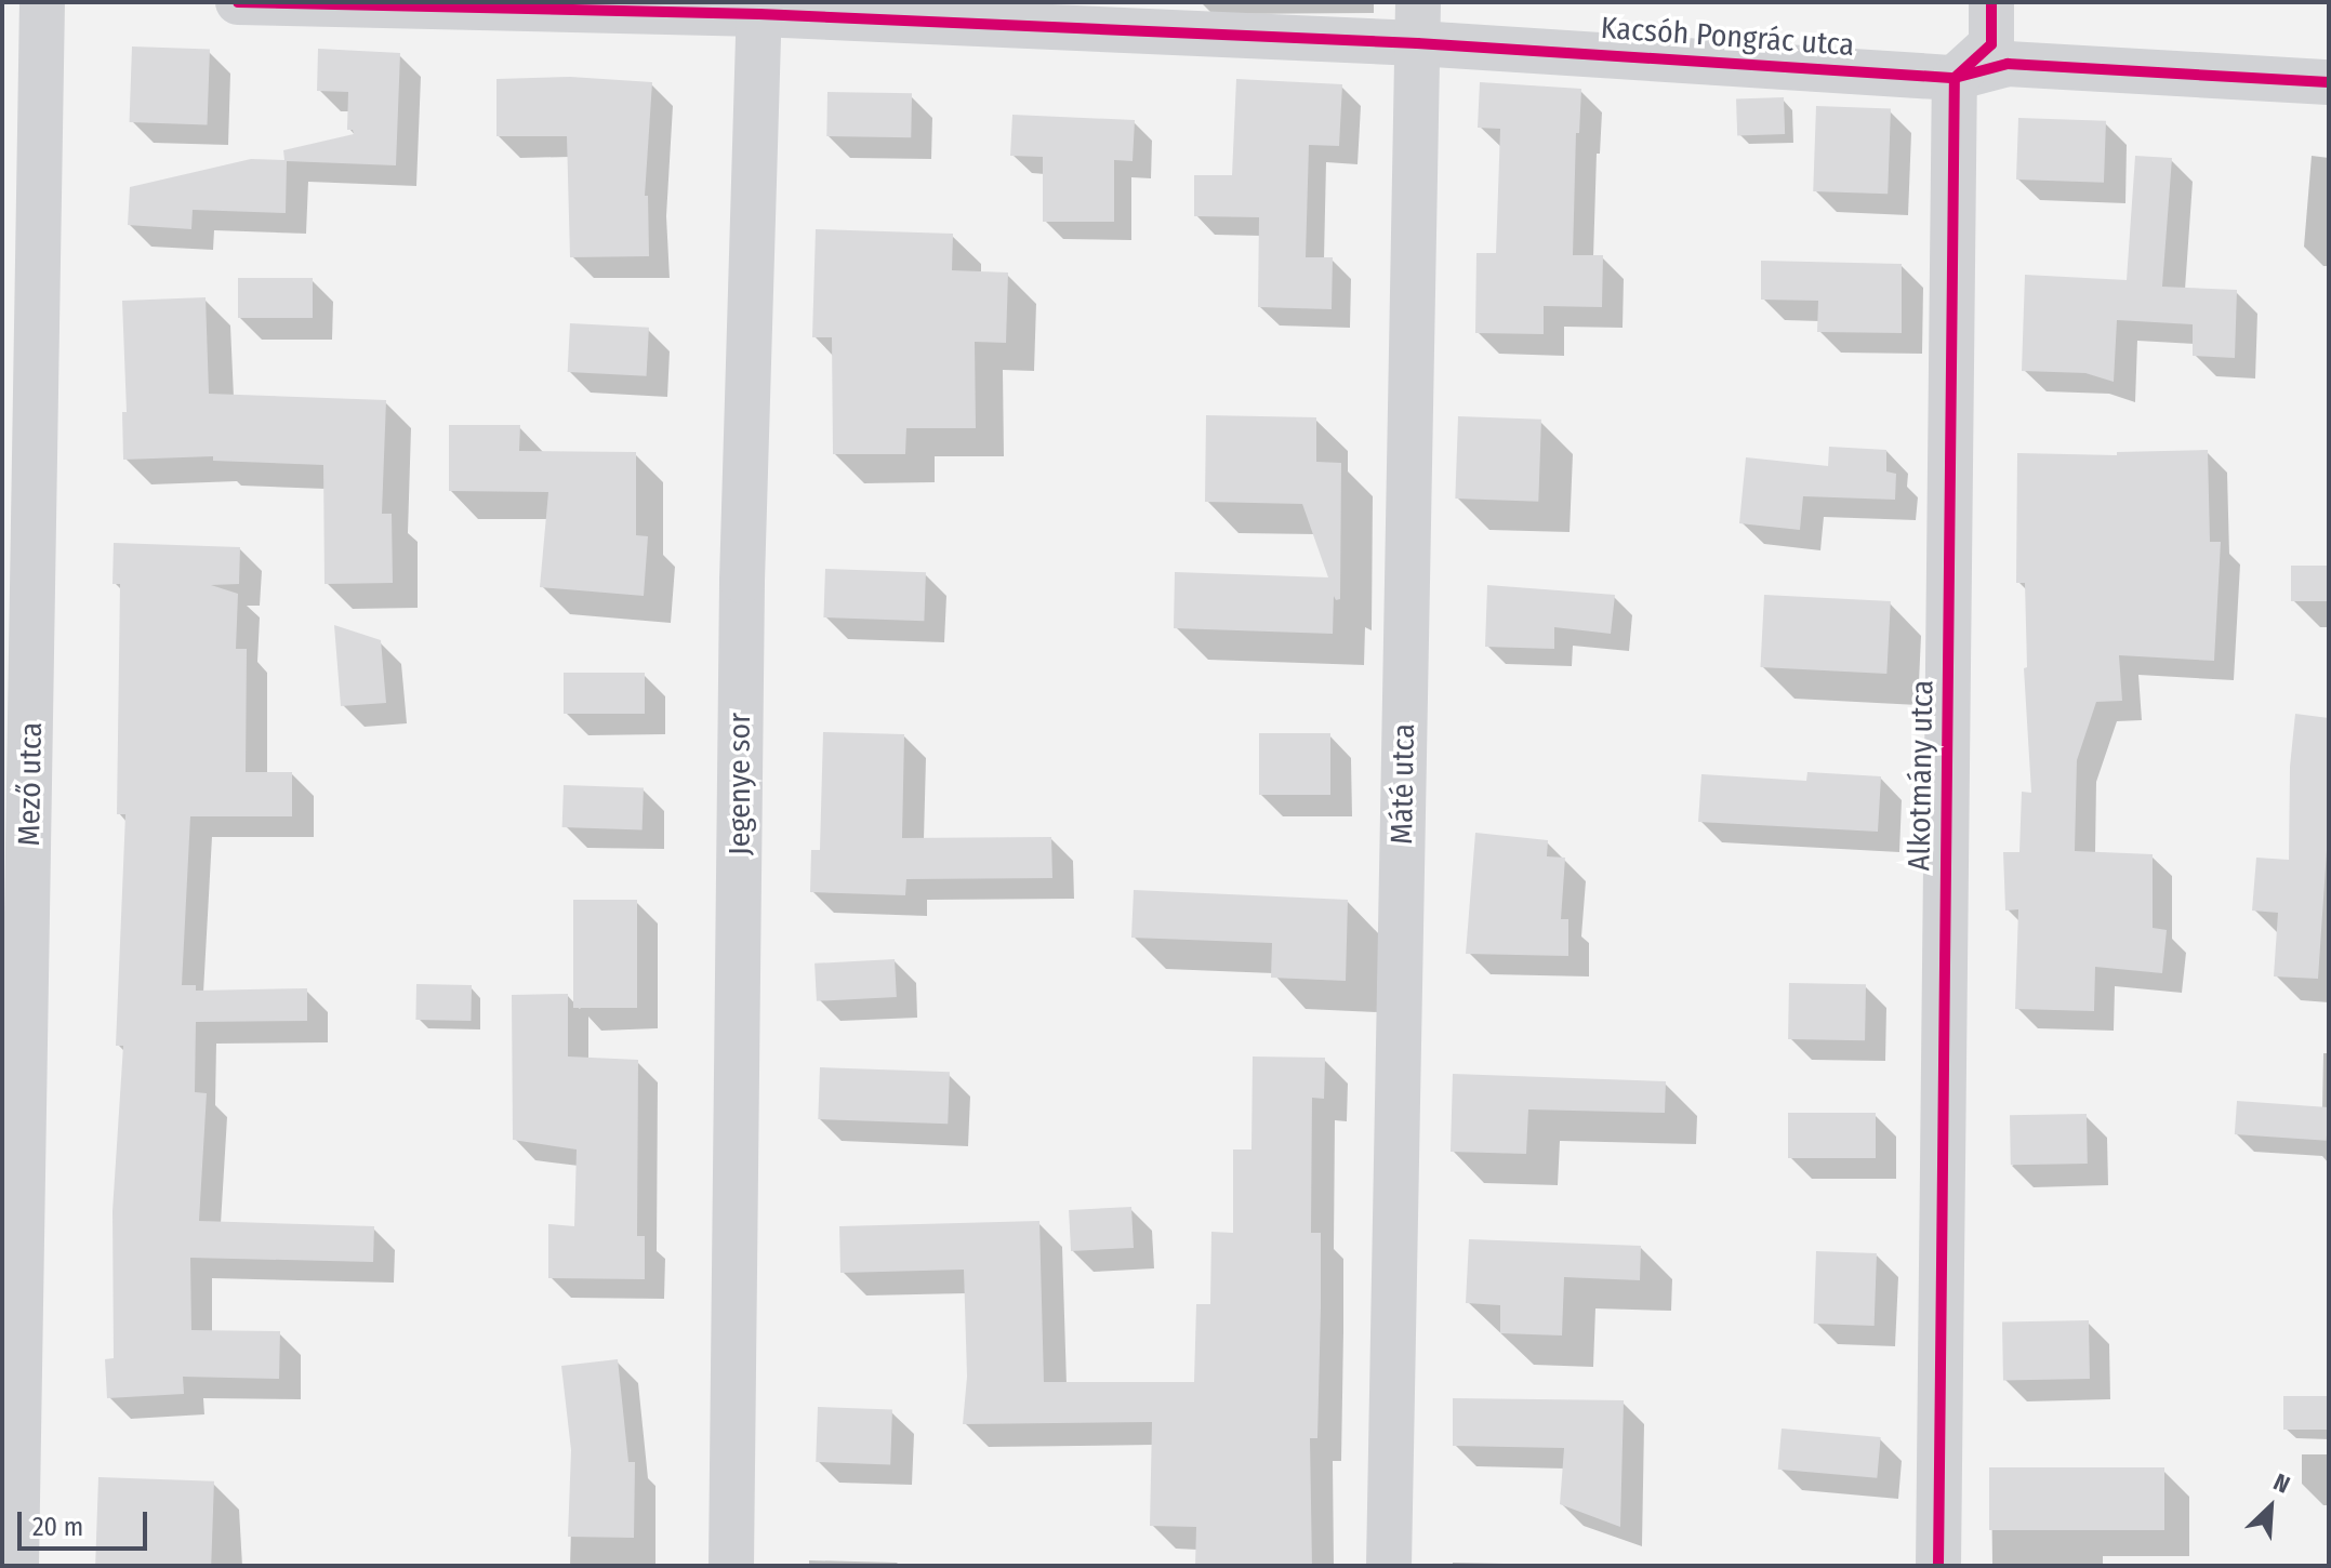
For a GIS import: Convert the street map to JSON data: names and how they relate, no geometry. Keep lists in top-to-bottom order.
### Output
{
  "streets": {
    "street": [
      "Kacsóh Pongrác utca",
      "Alkotmány utca",
      "Mező utca",
      "Jegenye sor",
      "Máté utca"
    ]
  },
  "crossings": [
    ["Kacsóh Pongrác utca", "Alkotmány utca"],
    ["Kacsóh Pongrác utca", "Jegenye sor"],
    ["Kacsóh Pongrác utca", "Máté utca"]
  ],
  "scale_bar": "20 m",
  "north": "top right"
}
